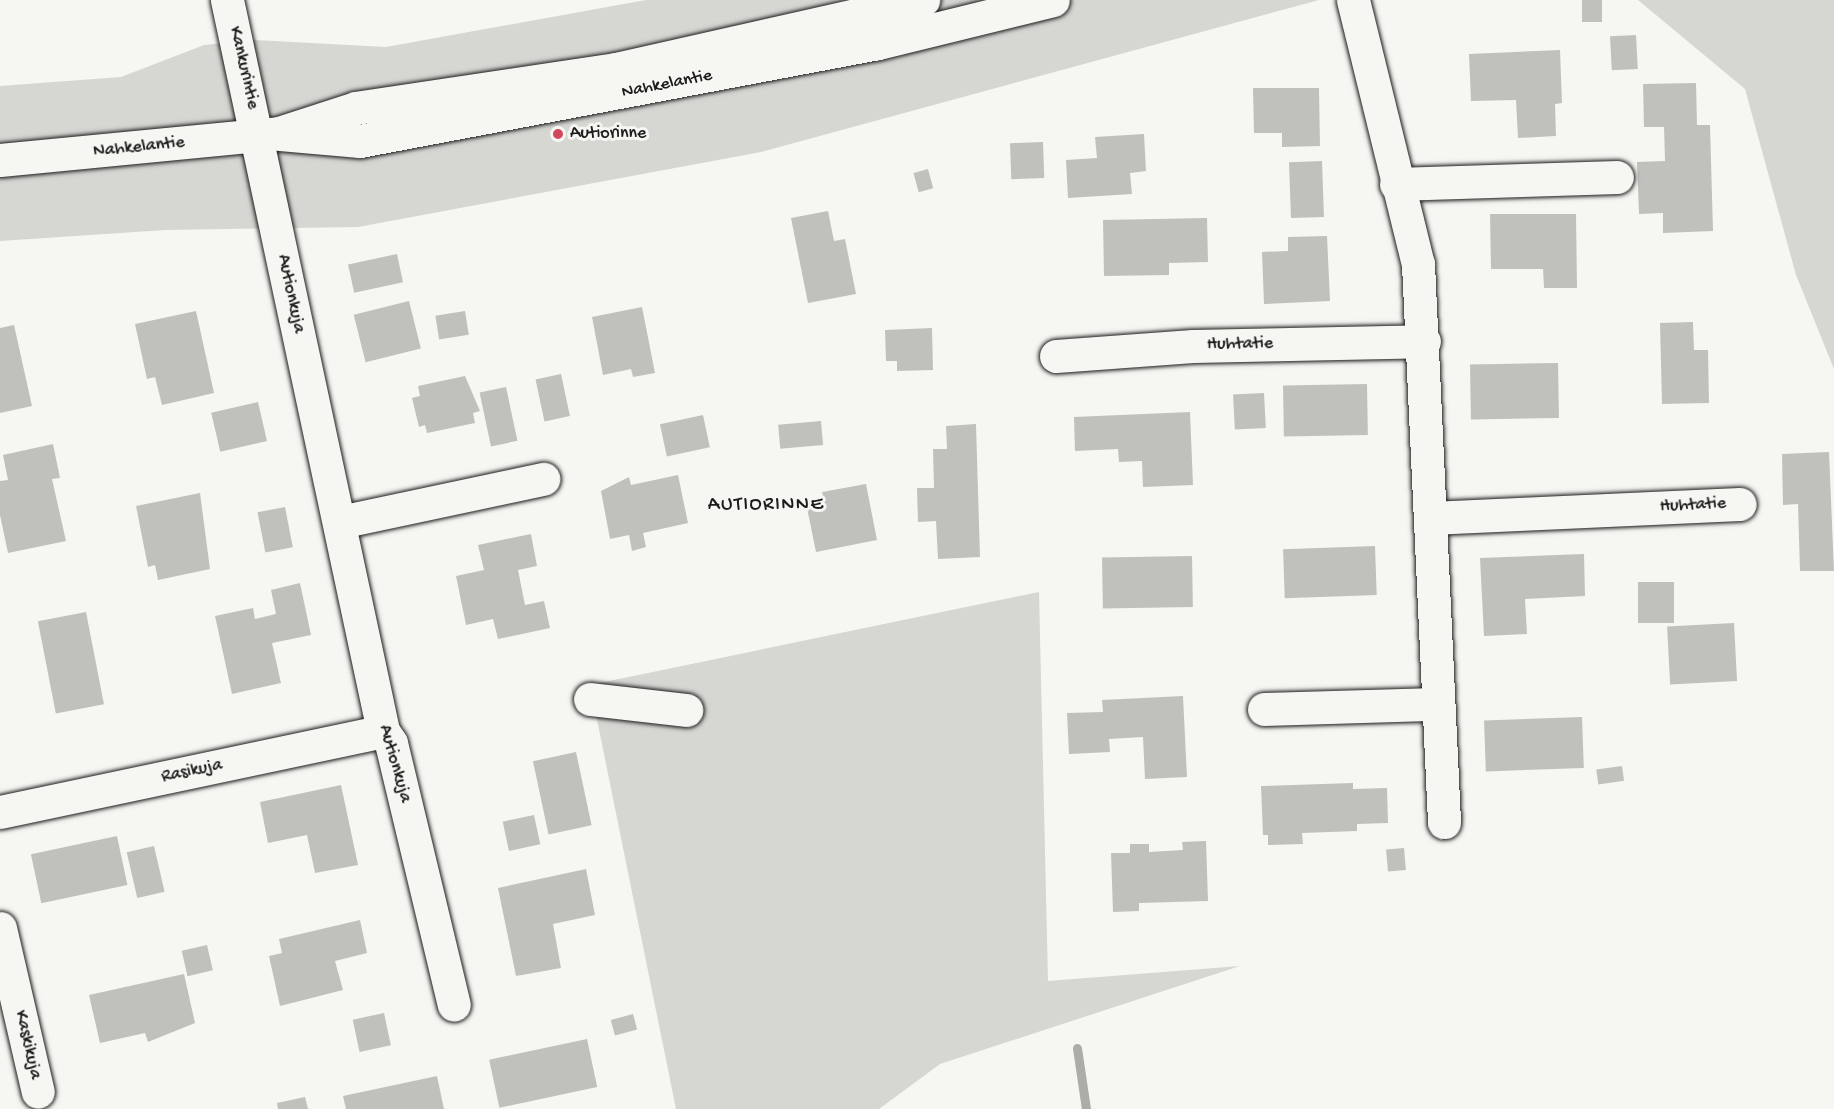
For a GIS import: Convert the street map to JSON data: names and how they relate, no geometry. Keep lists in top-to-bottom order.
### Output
{
  "streets": {
    "street": [
      "Kankurintie",
      "Nahkelantie",
      "Autionkuja",
      "Huhtatie",
      "Rasikuja",
      "Kaskikuja"
    ]
  },
  "crossings": [
    ["Kankurintie", "Nahkelantie"],
    ["Kankurintie", "Autionkuja"],
    ["Nahkelantie", "Autionkuja"],
    ["Autionkuja", "Rasikuja"]
  ],
  "districts": ["AUTIORINNE"],
  "places": ["Autiorinne"]
}
